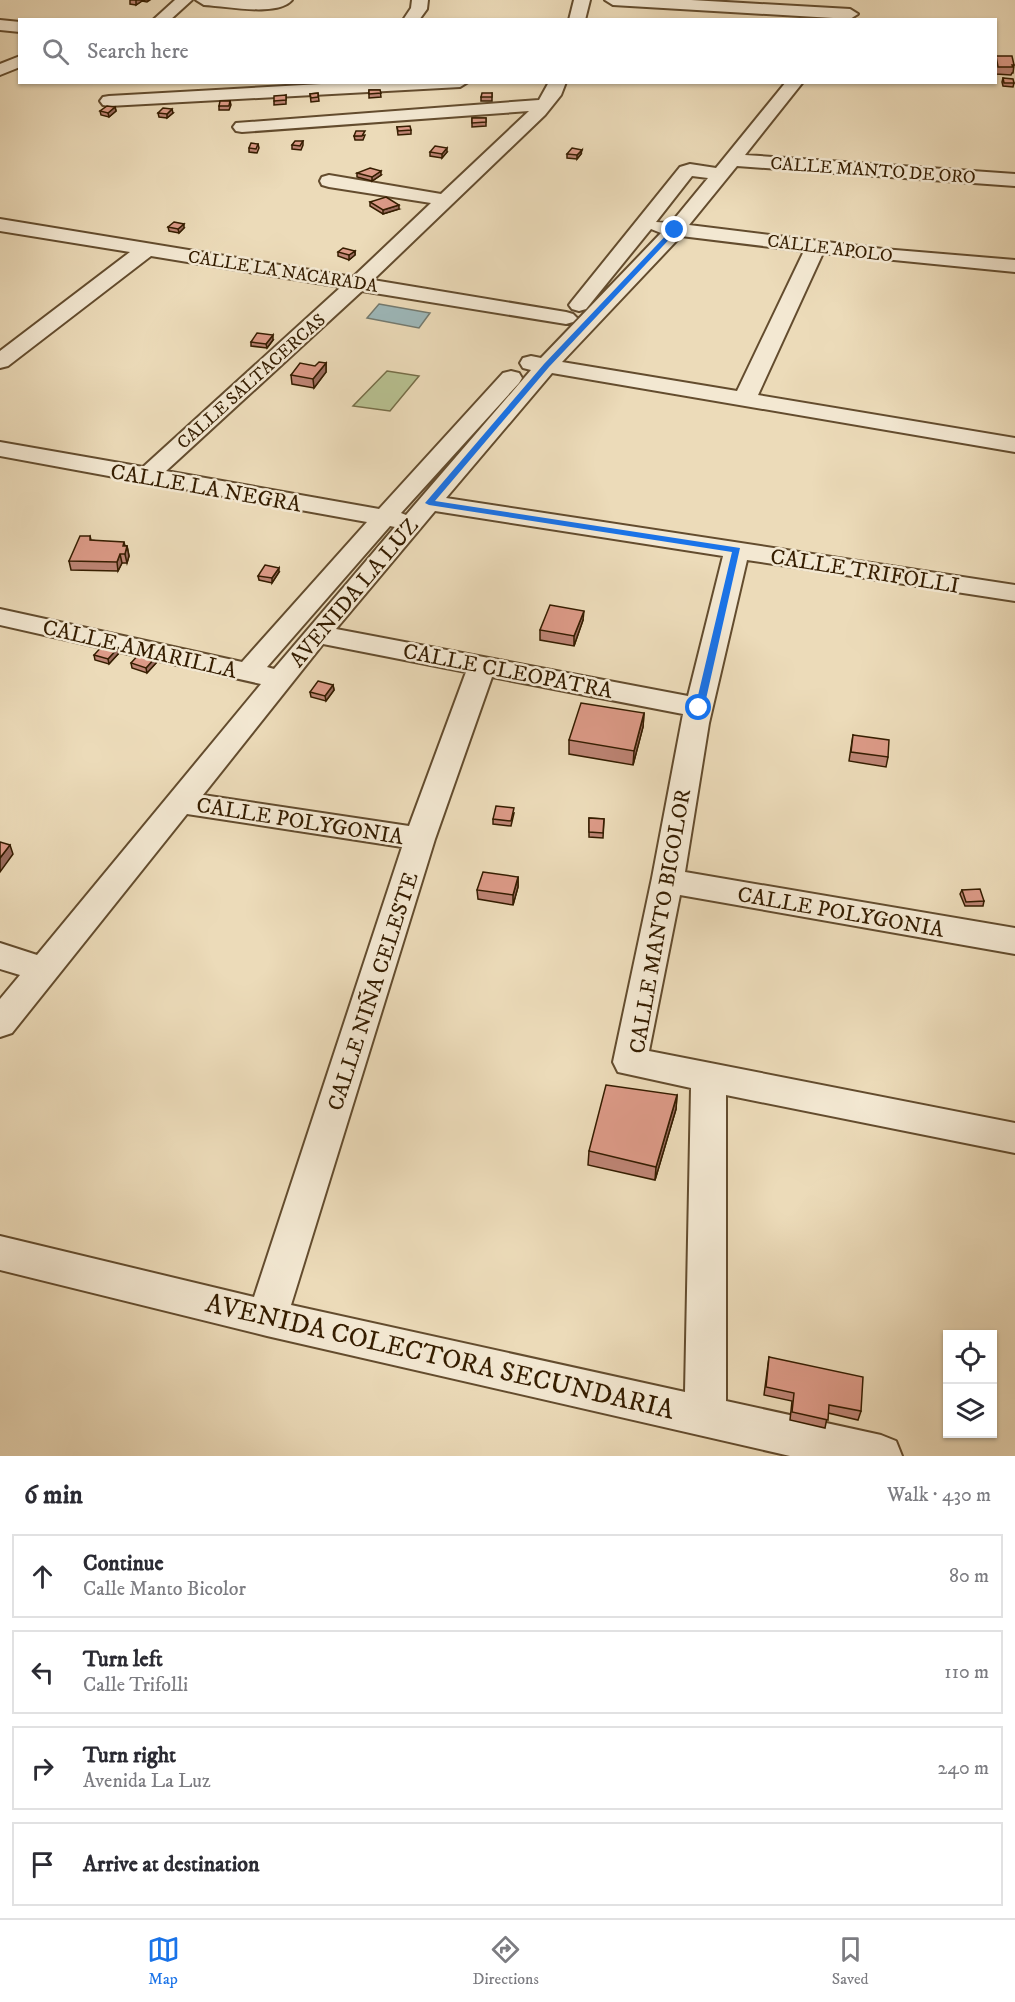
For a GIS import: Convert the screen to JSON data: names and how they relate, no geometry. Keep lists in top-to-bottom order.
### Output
{
  "streets": {
    "street": [
      "CALLE MANTO DE ORO",
      "CALLE APOLO",
      "CALLE LA NACARADA",
      "CALLE SALTACERCAS",
      "CALLE LA NEGRA",
      "CALLE TRIFOLLI",
      "AVENIDA LA LUZ",
      "CALLE AMARILLA",
      "CALLE CLEOPATRA",
      "CALLE POLYGONIA",
      "CALLE MANTO BICOLOR",
      "CALLE NIÑA CELESTE",
      "AVENIDA COLECTORA SECUNDARIA"
    ]
  },
  "crossings": [
    ["CALLE MANTO DE ORO", "AVENIDA LA LUZ"],
    ["CALLE APOLO", "AVENIDA LA LUZ"],
    ["CALLE LA NACARADA", "CALLE SALTACERCAS"],
    ["CALLE LA NACARADA", "AVENIDA LA LUZ"],
    ["CALLE SALTACERCAS", "CALLE LA NEGRA"],
    ["CALLE LA NEGRA", "AVENIDA LA LUZ"],
    ["CALLE TRIFOLLI", "AVENIDA LA LUZ"],
    ["CALLE TRIFOLLI", "CALLE MANTO BICOLOR"],
    ["AVENIDA LA LUZ", "CALLE AMARILLA"],
    ["AVENIDA LA LUZ", "CALLE CLEOPATRA"],
    ["AVENIDA LA LUZ", "CALLE POLYGONIA"],
    ["CALLE CLEOPATRA", "CALLE MANTO BICOLOR"],
    ["CALLE CLEOPATRA", "CALLE NIÑA CELESTE"],
    ["CALLE POLYGONIA", "CALLE MANTO BICOLOR"],
    ["CALLE POLYGONIA", "CALLE NIÑA CELESTE"],
    ["CALLE NIÑA CELESTE", "AVENIDA COLECTORA SECUNDARIA"]
  ],
  "page": {
    "search": "Search here",
    "heading": ["6 min", "Walk · 430 m"],
    "list": [
      ["Continue", "Calle Manto Bicolor", "80 m"],
      ["Turn left", "Calle Trifolli", "110 m"],
      ["Turn right", "Avenida La Luz", "240 m"],
      "Arrive at destination"
    ],
    "nav": ["Map", "Directions", "Saved"]
  }
}
